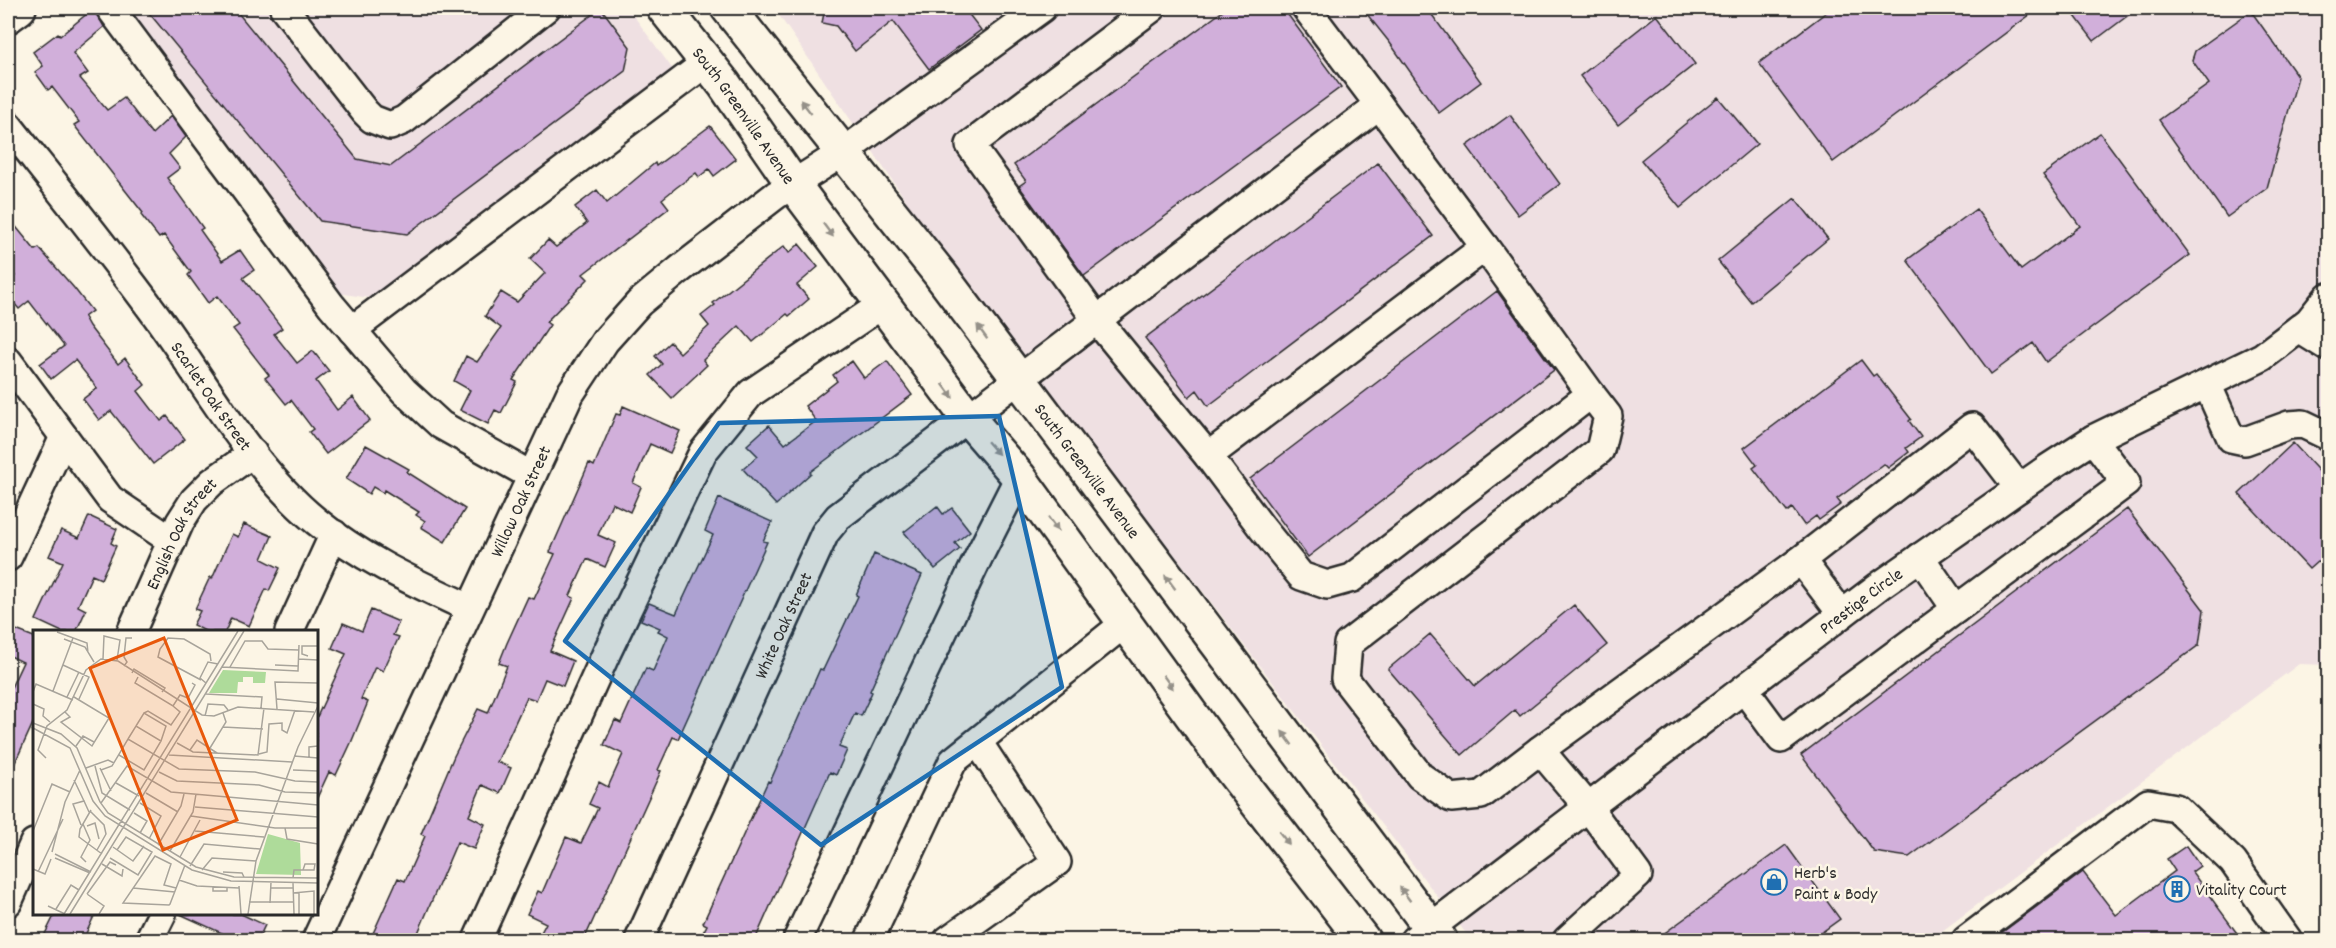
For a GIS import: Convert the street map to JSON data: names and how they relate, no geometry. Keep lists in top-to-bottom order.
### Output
{
  "streets": {
    "main road": ["South Greenville Avenue"],
    "street": [
      "Scarlet Oak Street",
      "Willow Oak Street",
      "English Oak Street",
      "Prestige Circle",
      "White Oak Street"
    ]
  },
  "crossings": [
    ["South Greenville Avenue", "Willow Oak Street"],
    ["South Greenville Avenue", "Prestige Circle"],
    ["South Greenville Avenue", "White Oak Street"],
    ["Scarlet Oak Street", "Willow Oak Street"],
    ["Scarlet Oak Street", "English Oak Street"]
  ],
  "places": {
    "shop": ["Herb's Paint & Body"],
    "building": ["Vitality Court"]
  }
}
